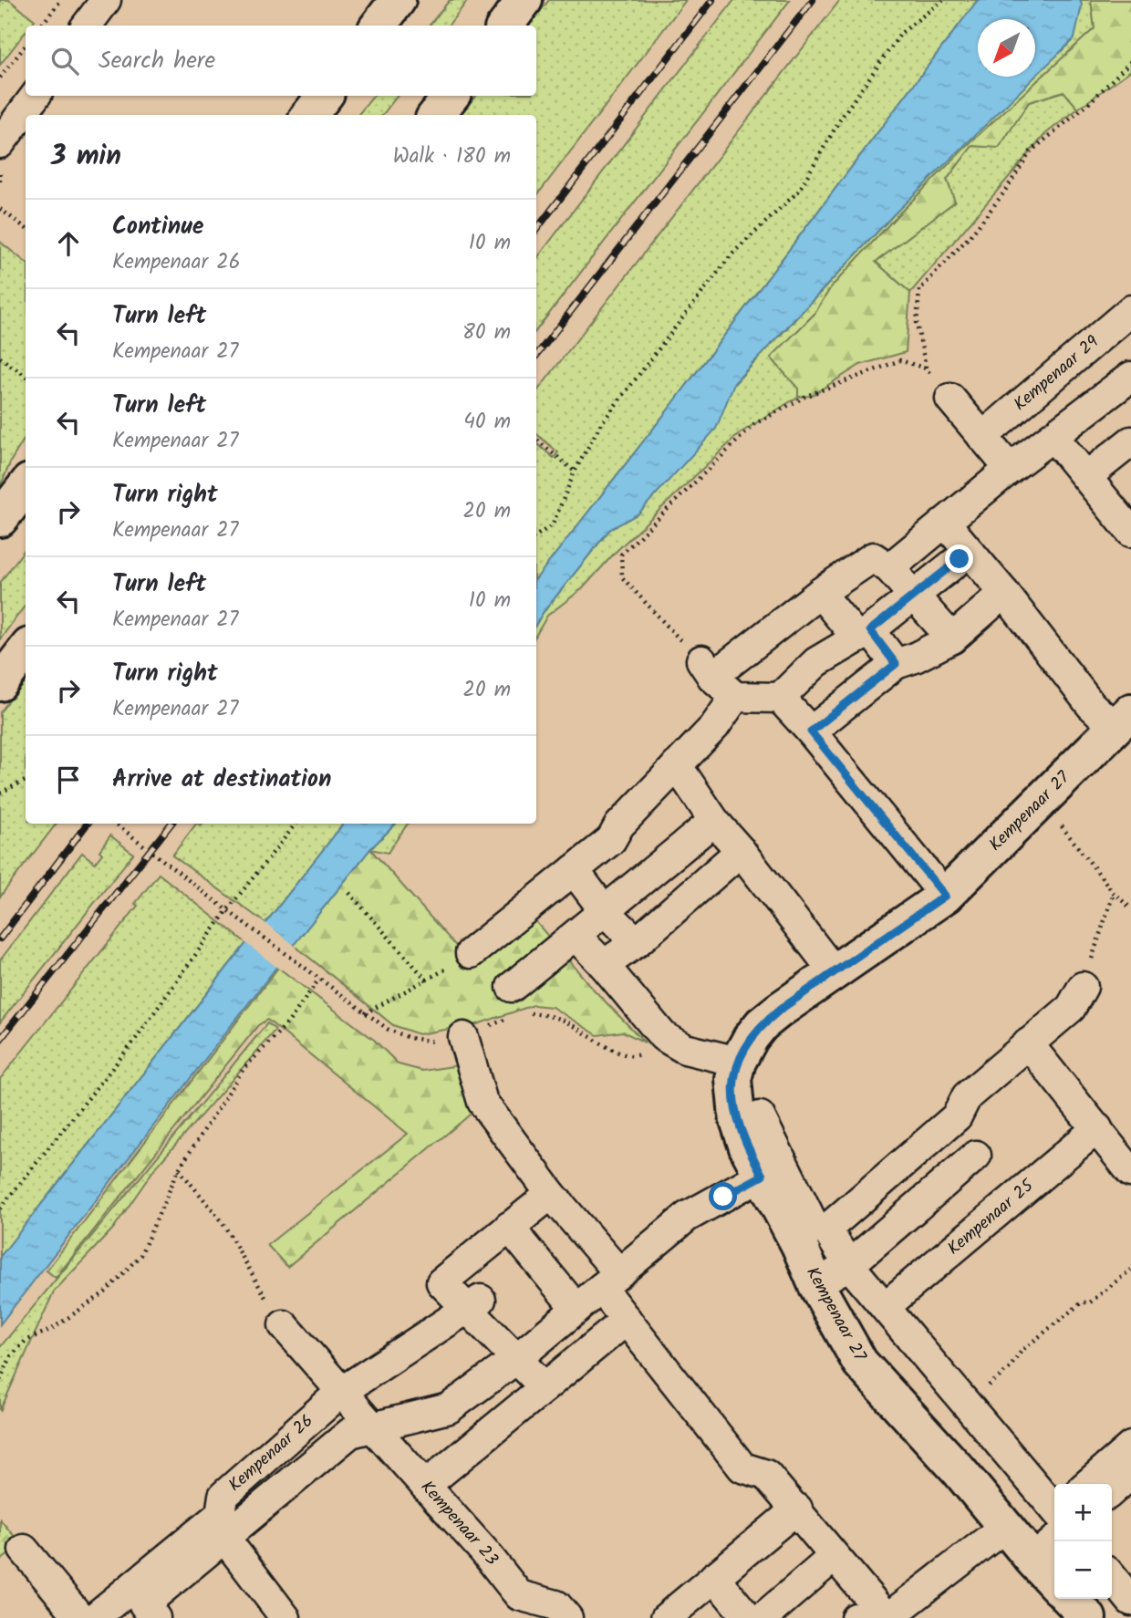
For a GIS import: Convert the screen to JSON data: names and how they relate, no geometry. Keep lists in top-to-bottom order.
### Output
{
  "streets": {
    "street": [
      "Kempenaar 29",
      "Kempenaar 27",
      "Kempenaar 25",
      "Kempenaar 26",
      "Kempenaar 23"
    ]
  },
  "crossings": [
    ["Kempenaar 27", "Kempenaar 26"],
    ["Kempenaar 26", "Kempenaar 23"]
  ],
  "north": "bottom left",
  "page": {
    "search": "Search here",
    "heading": ["3 min", "Walk · 180 m"],
    "list": [
      ["Continue", "Kempenaar 26", "10 m"],
      ["Turn left", "Kempenaar 27", "80 m"],
      ["Turn left", "Kempenaar 27", "40 m"],
      ["Turn right", "Kempenaar 27", "20 m"],
      ["Turn left", "Kempenaar 27", "10 m"],
      ["Turn right", "Kempenaar 27", "20 m"],
      "Arrive at destination"
    ],
    "map_buttons": ["+", "−"]
  }
}
